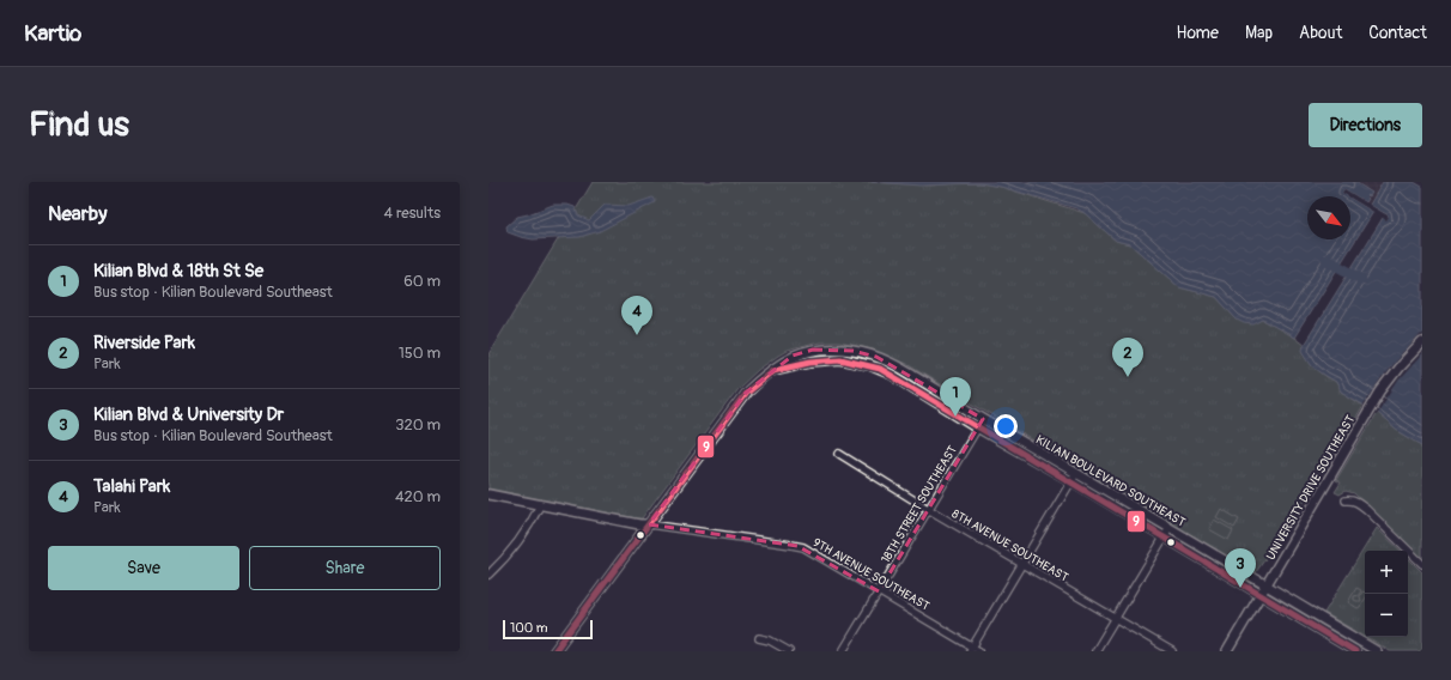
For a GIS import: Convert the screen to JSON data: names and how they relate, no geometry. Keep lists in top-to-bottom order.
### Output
{
  "streets": {
    "street": [
      "KILIAN BOULEVARD SOUTHEAST",
      "UNIVERSITY DRIVE SOUTHEAST",
      "18TH STREET SOUTHEAST",
      "8TH AVENUE SOUTHEAST",
      "9TH AVENUE SOUTHEAST"
    ]
  },
  "crossings": [
    ["KILIAN BOULEVARD SOUTHEAST", "UNIVERSITY DRIVE SOUTHEAST"],
    ["KILIAN BOULEVARD SOUTHEAST", "18TH STREET SOUTHEAST"],
    ["18TH STREET SOUTHEAST", "8TH AVENUE SOUTHEAST"],
    ["18TH STREET SOUTHEAST", "9TH AVENUE SOUTHEAST"]
  ],
  "lines": ["transit line 9"],
  "scale_bar": "100 m",
  "north": "bottom right",
  "page": {
    "header": "Kartio",
    "nav": [
      "Home",
      "Map",
      "About",
      "Contact"
    ],
    "buttons": [
      "Directions",
      ["Save", "Share"]
    ],
    "title": "Find us",
    "heading": ["Nearby", "4 results"],
    "list": [
      {
        "mark": "1",
        "name": "Kilian Blvd & 18th St Se",
        "note": "Bus stop · Kilian Boulevard Southeast",
        "value": "60 m"
      },
      {
        "mark": "2",
        "name": "Riverside Park",
        "note": "Park",
        "value": "150 m"
      },
      {
        "mark": "3",
        "name": "Kilian Blvd & University Dr",
        "note": "Bus stop · Kilian Boulevard Southeast",
        "value": "320 m"
      },
      {
        "mark": "4",
        "name": "Talahi Park",
        "note": "Park",
        "value": "420 m"
      }
    ],
    "pins": [
      "4",
      "2",
      "1",
      "3"
    ],
    "map_buttons": ["+", "−"],
    "scale": "100 m"
  }
}
